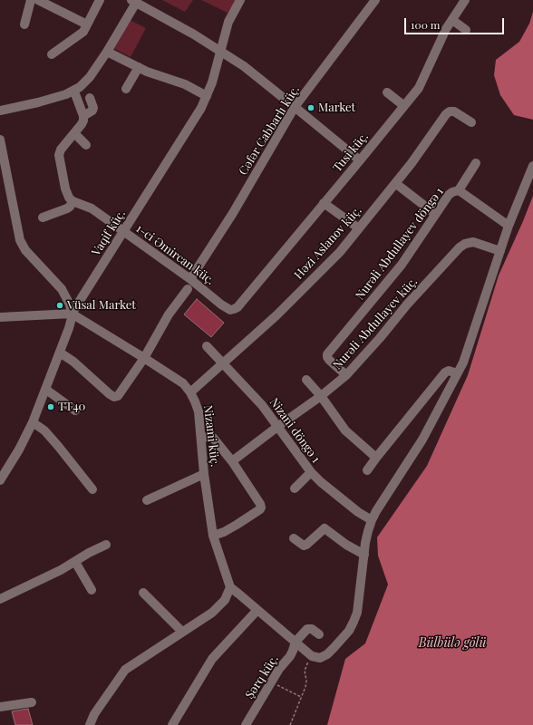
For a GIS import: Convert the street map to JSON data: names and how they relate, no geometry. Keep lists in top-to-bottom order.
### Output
{
  "streets": {
    "street": [
      "Cəfər Cabbarlı küç.",
      "Tusi küç.",
      "Vaqif küç.",
      "Həzi Aslanov küç.",
      "Nurəli Abdullayev döngə 1",
      "1-ci Əmircan küç.",
      "Nurəli Abdullayev küç.",
      "Nizani döngə 1",
      "Nizami küç.",
      "Şərq küç."
    ]
  },
  "crossings": [
    ["Cəfər Cabbarlı küç.", "1-ci Əmircan küç."],
    ["Tusi küç.", "1-ci Əmircan küç."],
    ["Vaqif küç.", "1-ci Əmircan küç."],
    ["Vaqif küç.", "Nizami küç."],
    ["Həzi Aslanov küç.", "Nizani döngə 1"],
    ["Həzi Aslanov küç.", "Nizami küç."],
    ["Nurəli Abdullayev döngə 1", "Nurəli Abdullayev küç."],
    ["Nurəli Abdullayev küç.", "Nizani döngə 1"]
  ],
  "water": ["Bülbülə gölü"],
  "places": ["Market", "Vüsal Market", "TT40"],
  "scale_bar": "100 m"
}
